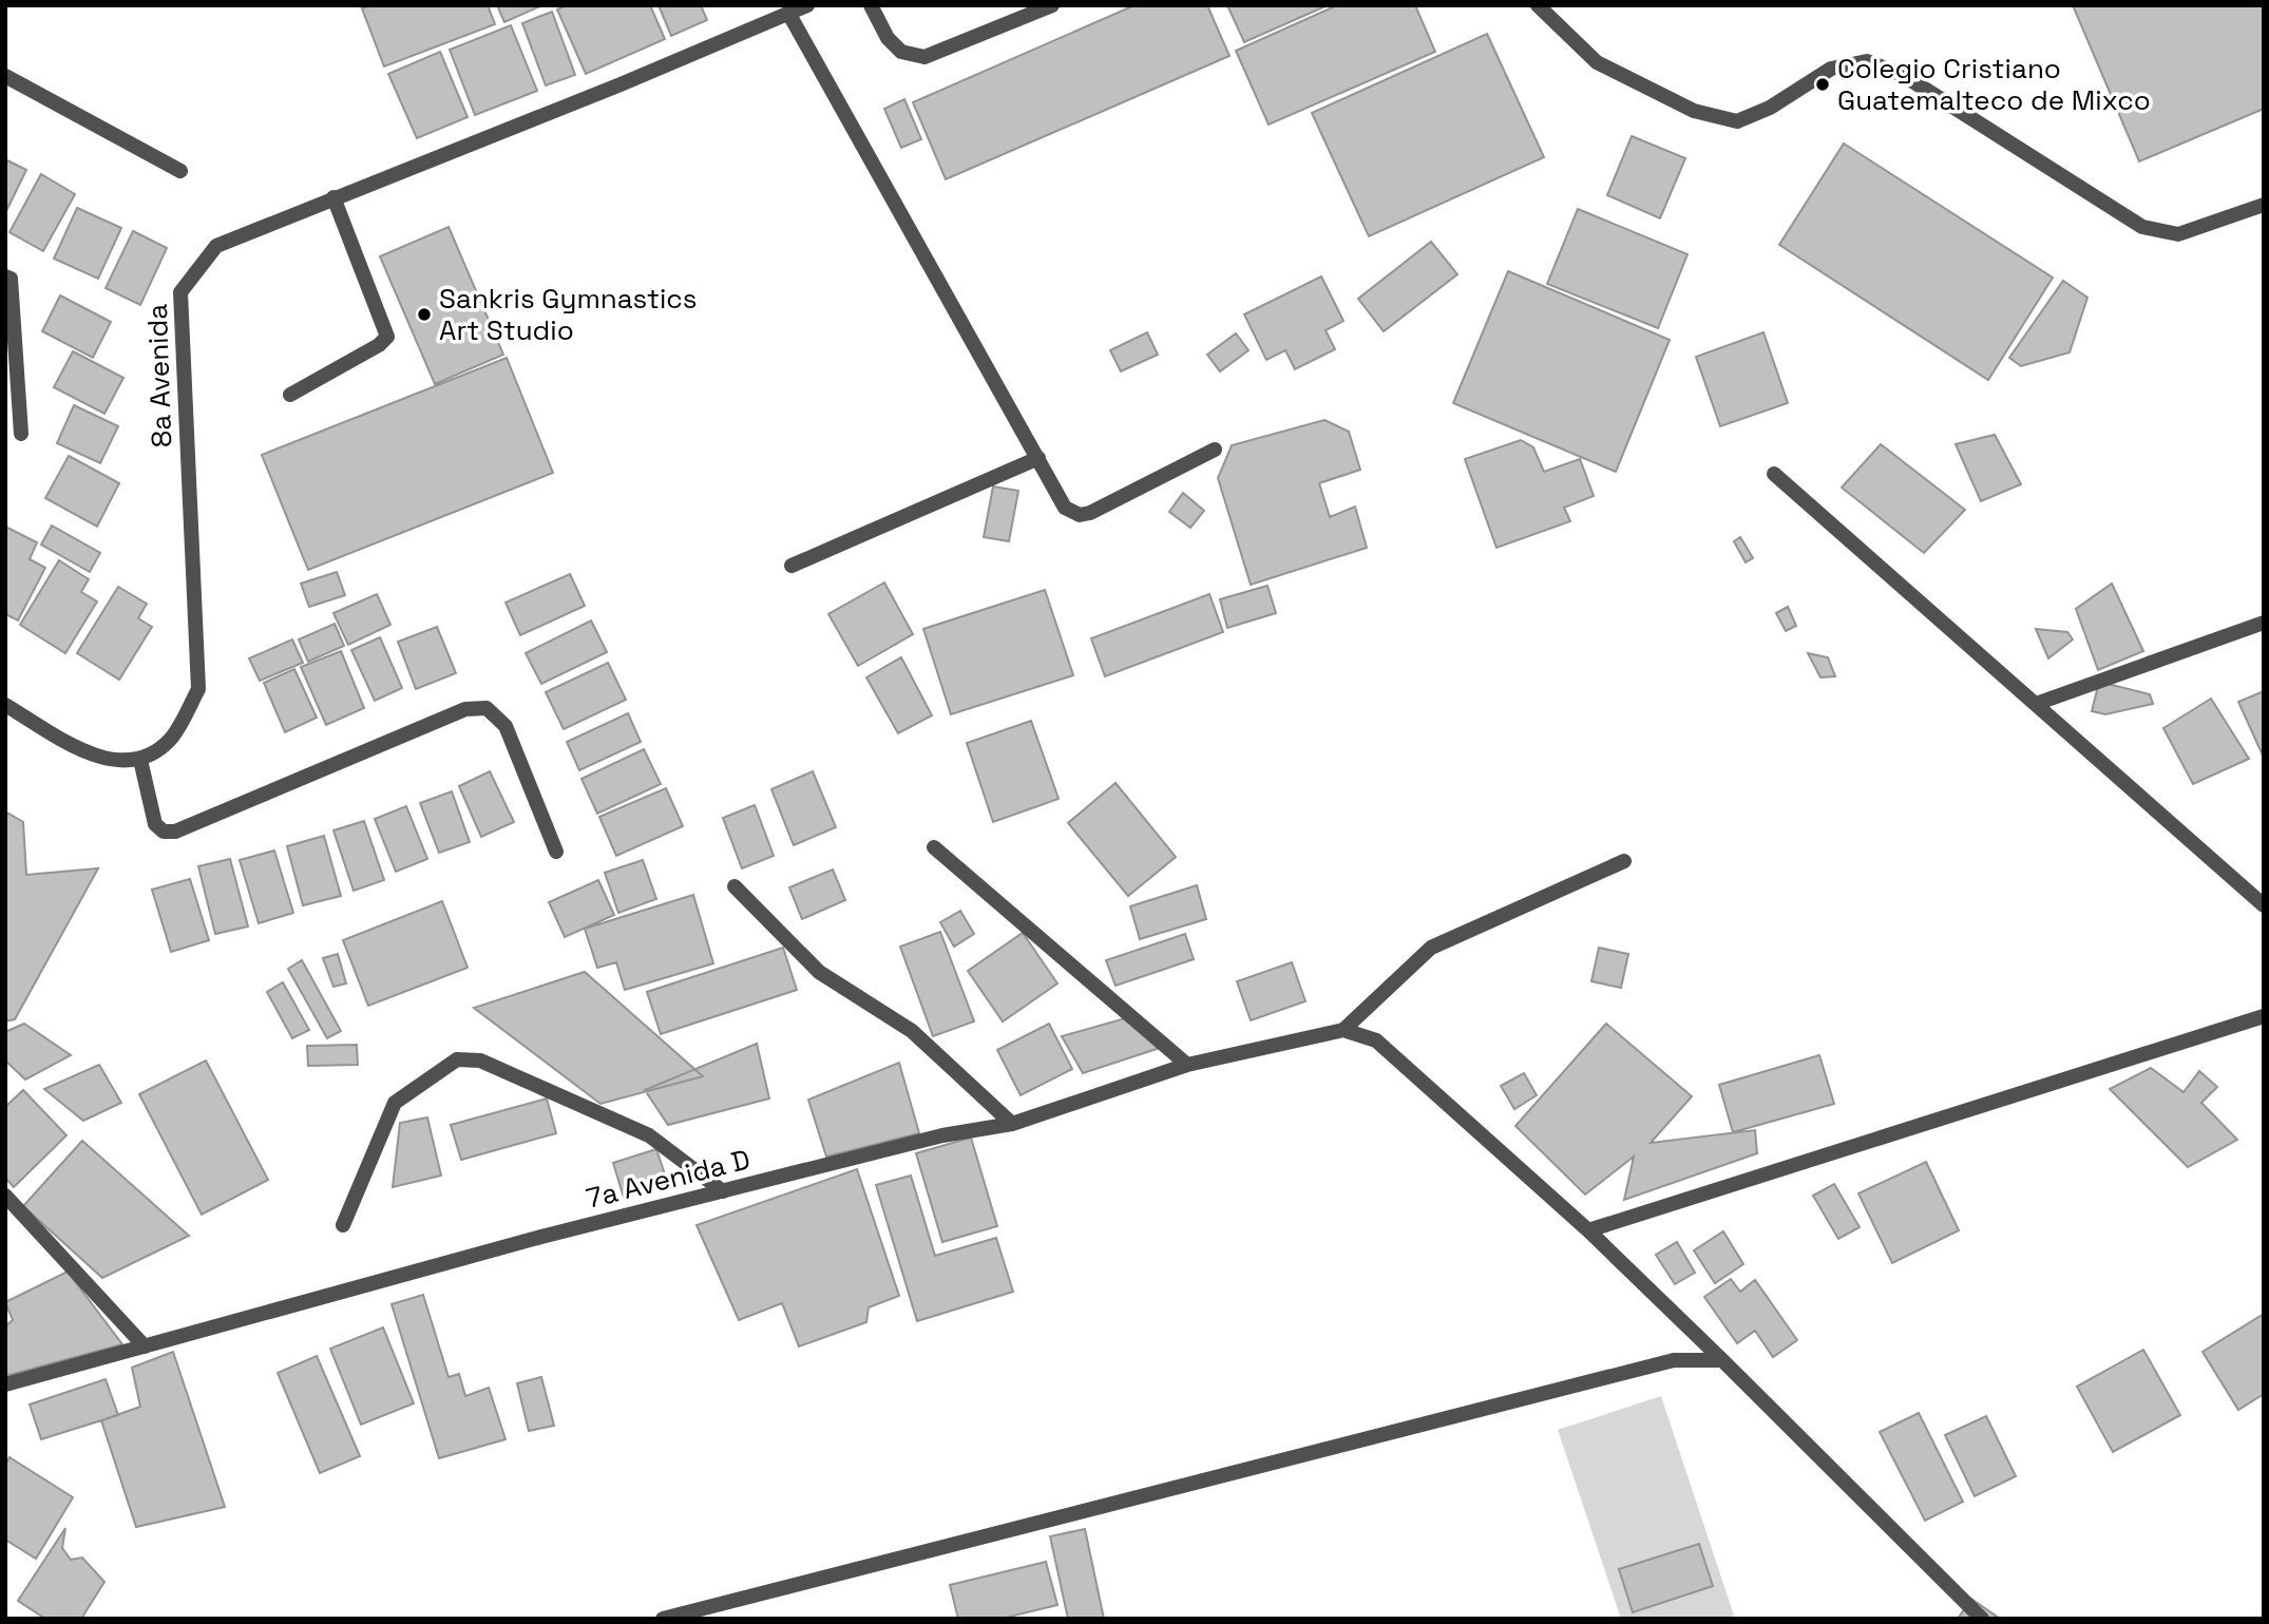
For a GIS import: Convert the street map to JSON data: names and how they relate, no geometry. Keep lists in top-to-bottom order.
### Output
{
  "streets": {
    "street": ["8a Avenida", "7a Avenida D"]
  },
  "places": ["Colegio Cristiano Guatemalteco de Mixco", "Sankris Gymnastics Art Studio"]
}
